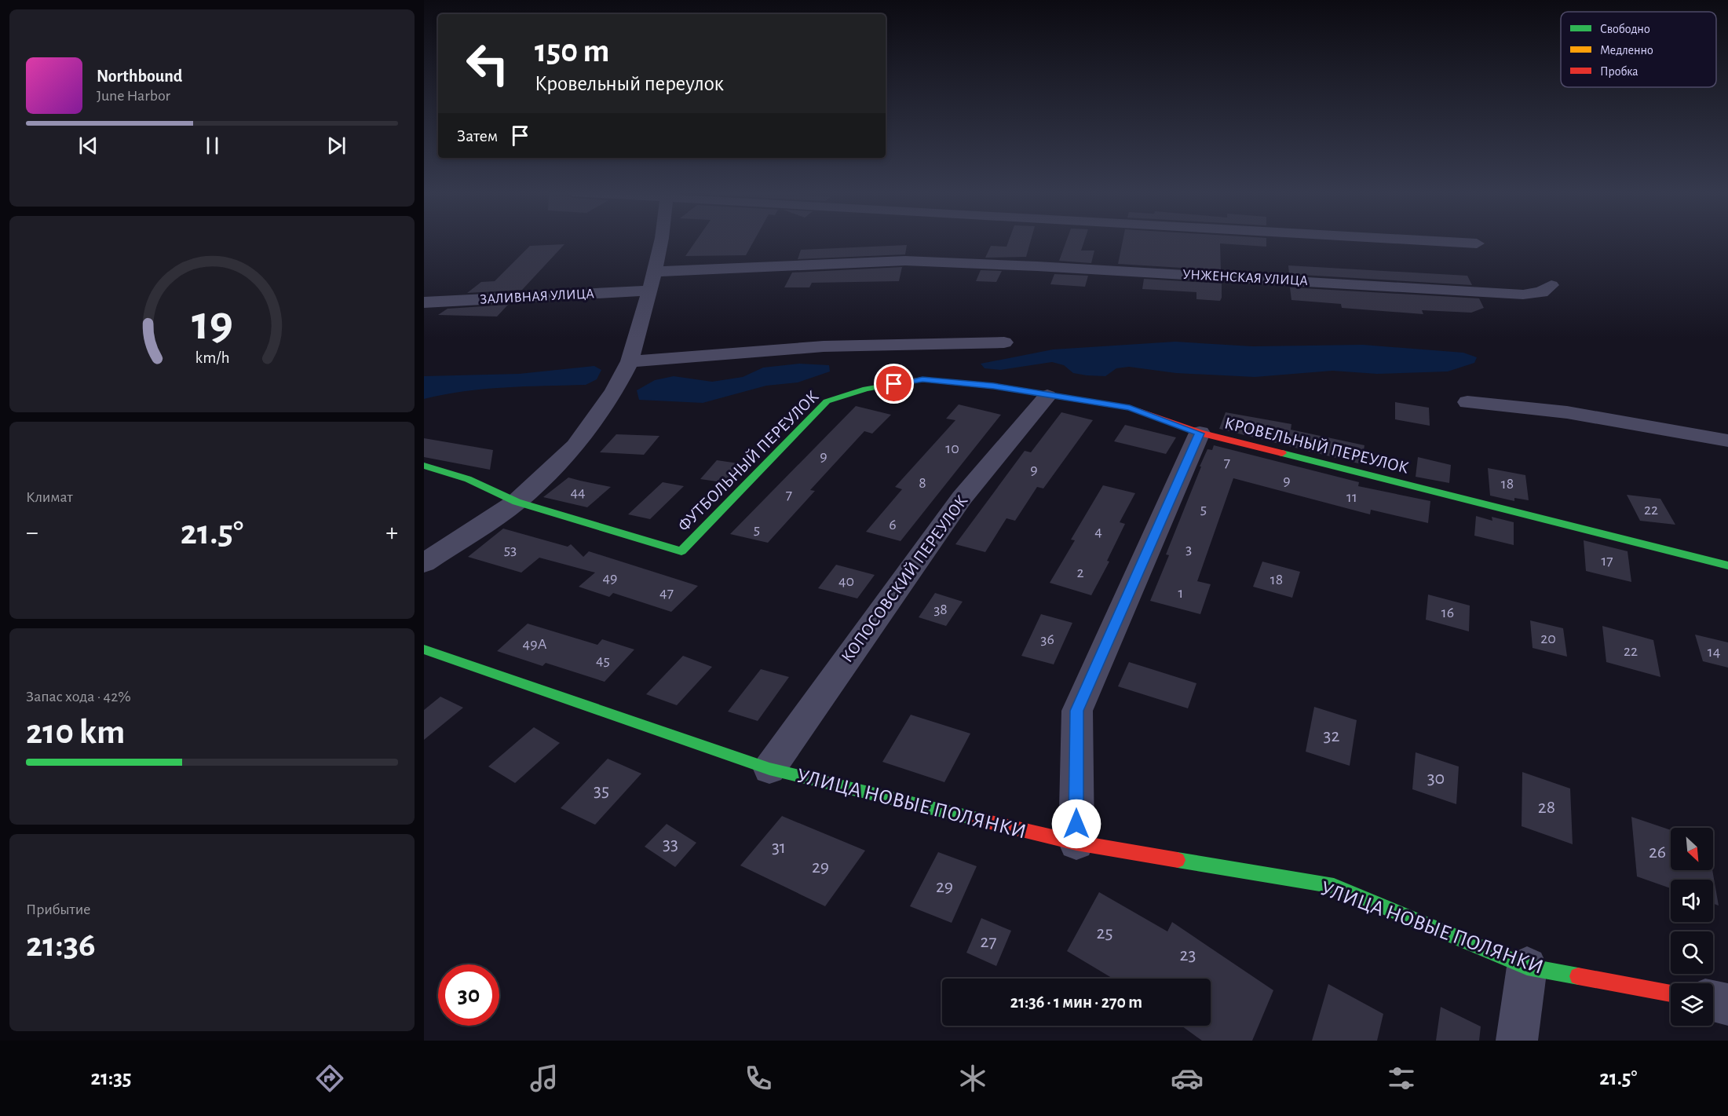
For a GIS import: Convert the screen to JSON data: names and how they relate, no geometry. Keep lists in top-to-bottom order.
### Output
{
  "streets": {
    "street": [
      "УНЖЕНСКАЯ УЛИЦА",
      "ЗАЛИВНАЯ УЛИЦА",
      "КРОВЕЛЬНЫЙ ПЕРЕУЛОК",
      "ФУТБОЛЬНЫЙ ПЕРЕУЛОК",
      "КОПОСОВСКИЙ ПЕРЕУЛОК",
      "УЛИЦА НОВЫЕ ПОЛЯНКИ"
    ]
  },
  "crossings": [
    ["УНЖЕНСКАЯ УЛИЦА", "ЗАЛИВНАЯ УЛИЦА"],
    ["КРОВЕЛЬНЫЙ ПЕРЕУЛОК", "ФУТБОЛЬНЫЙ ПЕРЕУЛОК"],
    ["КРОВЕЛЬНЫЙ ПЕРЕУЛОК", "КОПОСОВСКИЙ ПЕРЕУЛОК"],
    ["КОПОСОВСКИЙ ПЕРЕУЛОК", "УЛИЦА НОВЫЕ ПОЛЯНКИ"]
  ],
  "house_numbers": [
    "10",
    "9",
    "7",
    "9",
    "9",
    "8",
    "18",
    "44",
    "7",
    "11",
    "5",
    "22",
    "6",
    "5",
    "4",
    "3",
    "53",
    "17",
    "2",
    "49",
    "18",
    "40",
    "47",
    "1",
    "38",
    "16",
    "20",
    "36",
    "49А",
    "22",
    "14",
    "45",
    "32",
    "30",
    "35",
    "28",
    "33",
    "31",
    "26",
    "29",
    "29",
    "25",
    "27",
    "23"
  ],
  "legend": ["Свободно", "Медленно", "Пробка"],
  "north": "bottom right",
  "page": {
    "turn": ["150 m", "Кровельный переулок"],
    "song": ["Northbound", "June Harbor"],
    "then": "Затем",
    "tile": [
      "Климат",
      ["Запас хода · 42%", "210 km"],
      ["Прибытие", "21:36"]
    ],
    "heat": ["−", "21.5°", "+"],
    "limit": "30",
    "trip": "21:36 · 1 мин · 270 m",
    "tabs": ["21:35", "21.5°"],
    "gauge": ["19", "km/h"]
  }
}
